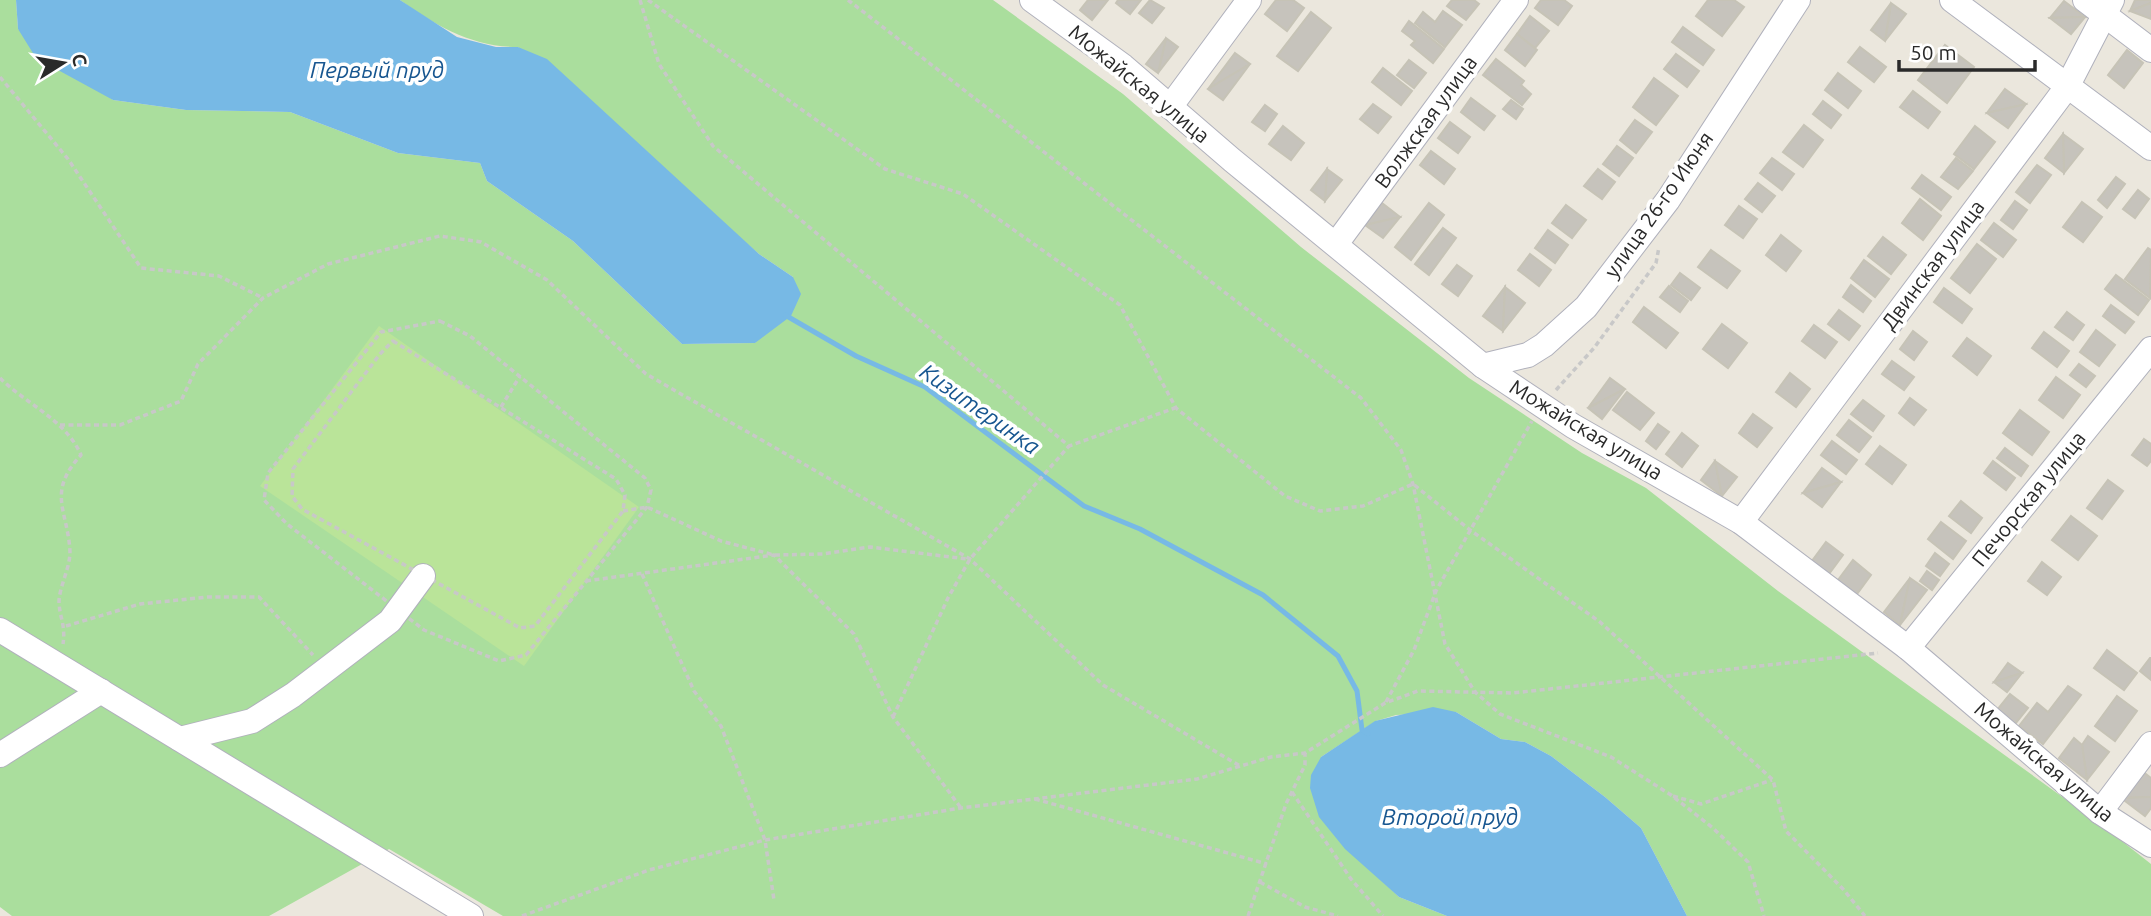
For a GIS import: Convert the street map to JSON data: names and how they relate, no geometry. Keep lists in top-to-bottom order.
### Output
{
  "streets": {
    "street": [
      "Можайская улица",
      "Волжская улица",
      "улица 26-го Июня",
      "Двинская улица",
      "Печорская улица"
    ]
  },
  "crossings": [
    ["Можайская улица", "Волжская улица"],
    ["Можайская улица", "улица 26-го Июня"],
    ["Можайская улица", "Двинская улица"],
    ["Можайская улица", "Печорская улица"]
  ],
  "water": ["Первый пруд", "Кизитеринка", "Второй пруд"],
  "scale_bar": "50 m",
  "north": "right"
}
